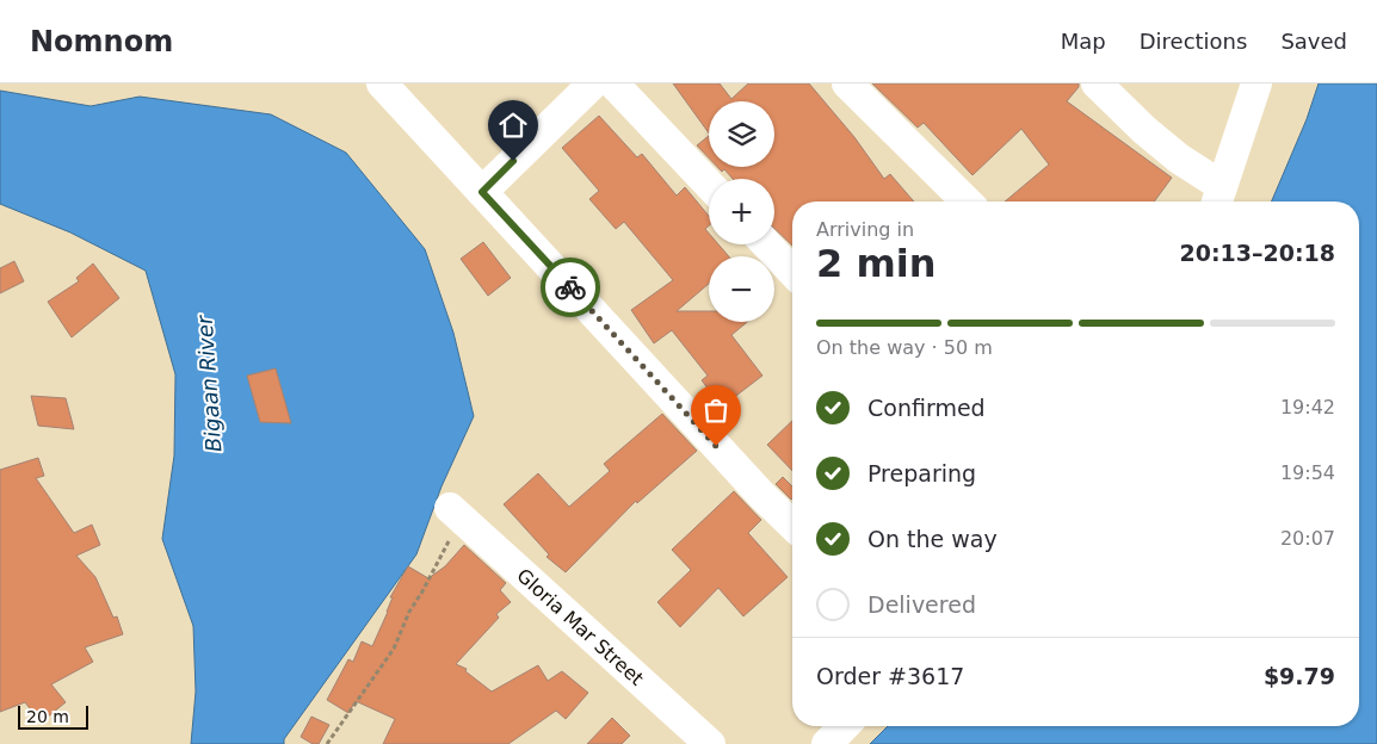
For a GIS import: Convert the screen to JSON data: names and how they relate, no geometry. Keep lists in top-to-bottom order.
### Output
{
  "streets": {
    "street": ["Gloria Mar Street"]
  },
  "water": ["Bigaan River"],
  "scale_bar": "20 m",
  "page": {
    "header": "Nomnom",
    "nav": ["Map", "Directions", "Saved"],
    "map_buttons": ["+", "−"],
    "heading": ["2 min", "Arriving in", "20:13–20:18"],
    "panel": ["Order #3617", "$9.79"],
    "bar": "On the way · 50 m",
    "list": [
      ["Confirmed", "19:42"],
      ["Preparing", "19:54"],
      ["On the way", "20:07"],
      "Delivered"
    ],
    "scale": "20 m"
  }
}
